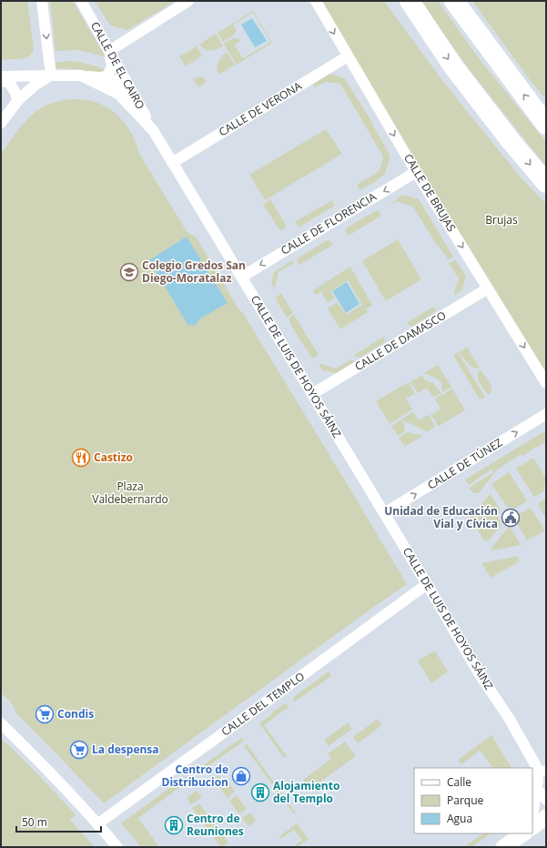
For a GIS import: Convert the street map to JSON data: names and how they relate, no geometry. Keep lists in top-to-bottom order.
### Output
{
  "streets": {
    "street": [
      "CALLE DE EL CAIRO",
      "CALLE DE VERONA",
      "CALLE DE BRUJAS",
      "CALLE DE FLORENCIA",
      "CALLE DE DAMASCO",
      "CALLE DE LUIS DE HOYOS SÁINZ",
      "CALLE DE TÚNEZ",
      "CALLE DEL TEMPLO"
    ]
  },
  "crossings": [
    ["CALLE DE EL CAIRO", "CALLE DE LUIS DE HOYOS SÁINZ"],
    ["CALLE DE VERONA", "CALLE DE BRUJAS"],
    ["CALLE DE VERONA", "CALLE DE LUIS DE HOYOS SÁINZ"],
    ["CALLE DE BRUJAS", "CALLE DE FLORENCIA"],
    ["CALLE DE BRUJAS", "CALLE DE DAMASCO"],
    ["CALLE DE FLORENCIA", "CALLE DE LUIS DE HOYOS SÁINZ"],
    ["CALLE DE DAMASCO", "CALLE DE LUIS DE HOYOS SÁINZ"],
    ["CALLE DE LUIS DE HOYOS SÁINZ", "CALLE DE TÚNEZ"],
    ["CALLE DE LUIS DE HOYOS SÁINZ", "CALLE DEL TEMPLO"]
  ],
  "one_way": ["CALLE DE BRUJAS", "CALLE DE FLORENCIA", "CALLE DE TÚNEZ"],
  "parks": ["Brujas", "Plaza Valdebernardo"],
  "places": {
    "school or university": ["Colegio Gredos San Diego-Moratalaz"],
    "restaurant": ["Castizo"],
    "public building": ["Unidad de Educación Vial y Cívica"],
    "supermarket": ["Condis", "La despensa"],
    "shop": ["Centro de Distribucion"],
    "building": ["Alojamiento del Templo", "Centro de Reuniones"]
  },
  "legend": ["Calle", "Parque", "Agua"],
  "scale_bar": "50 m"
}
